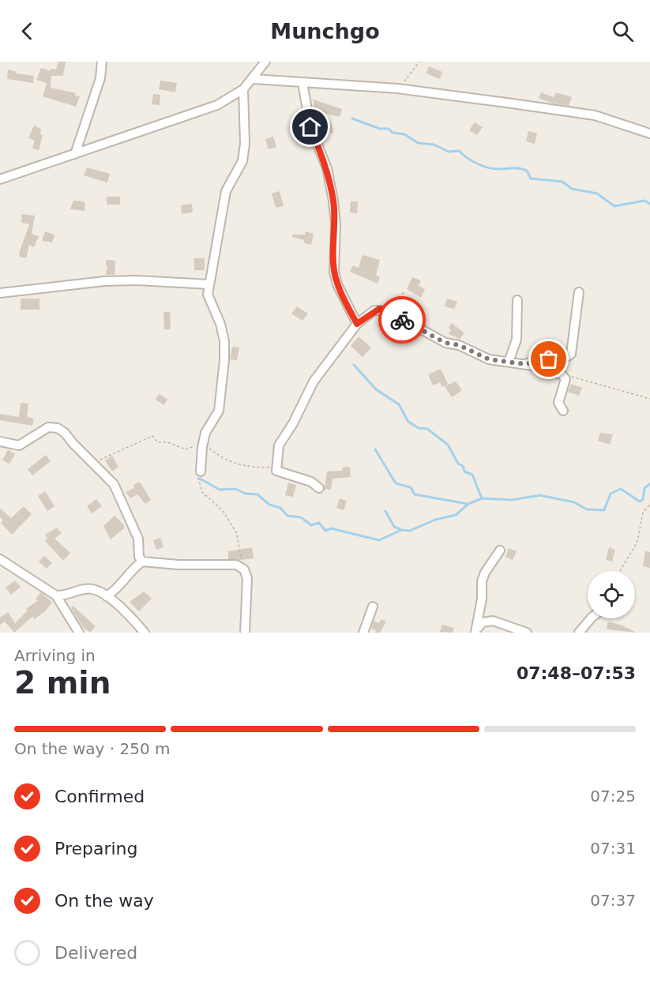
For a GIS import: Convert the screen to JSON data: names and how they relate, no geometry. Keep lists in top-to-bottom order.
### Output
{
  "page": {
    "header": "Munchgo",
    "heading": ["2 min", "Arriving in", "07:48–07:53"],
    "bar": "On the way · 250 m",
    "list": [
      ["Confirmed", "07:25"],
      ["Preparing", "07:31"],
      ["On the way", "07:37"],
      "Delivered"
    ]
  }
}
